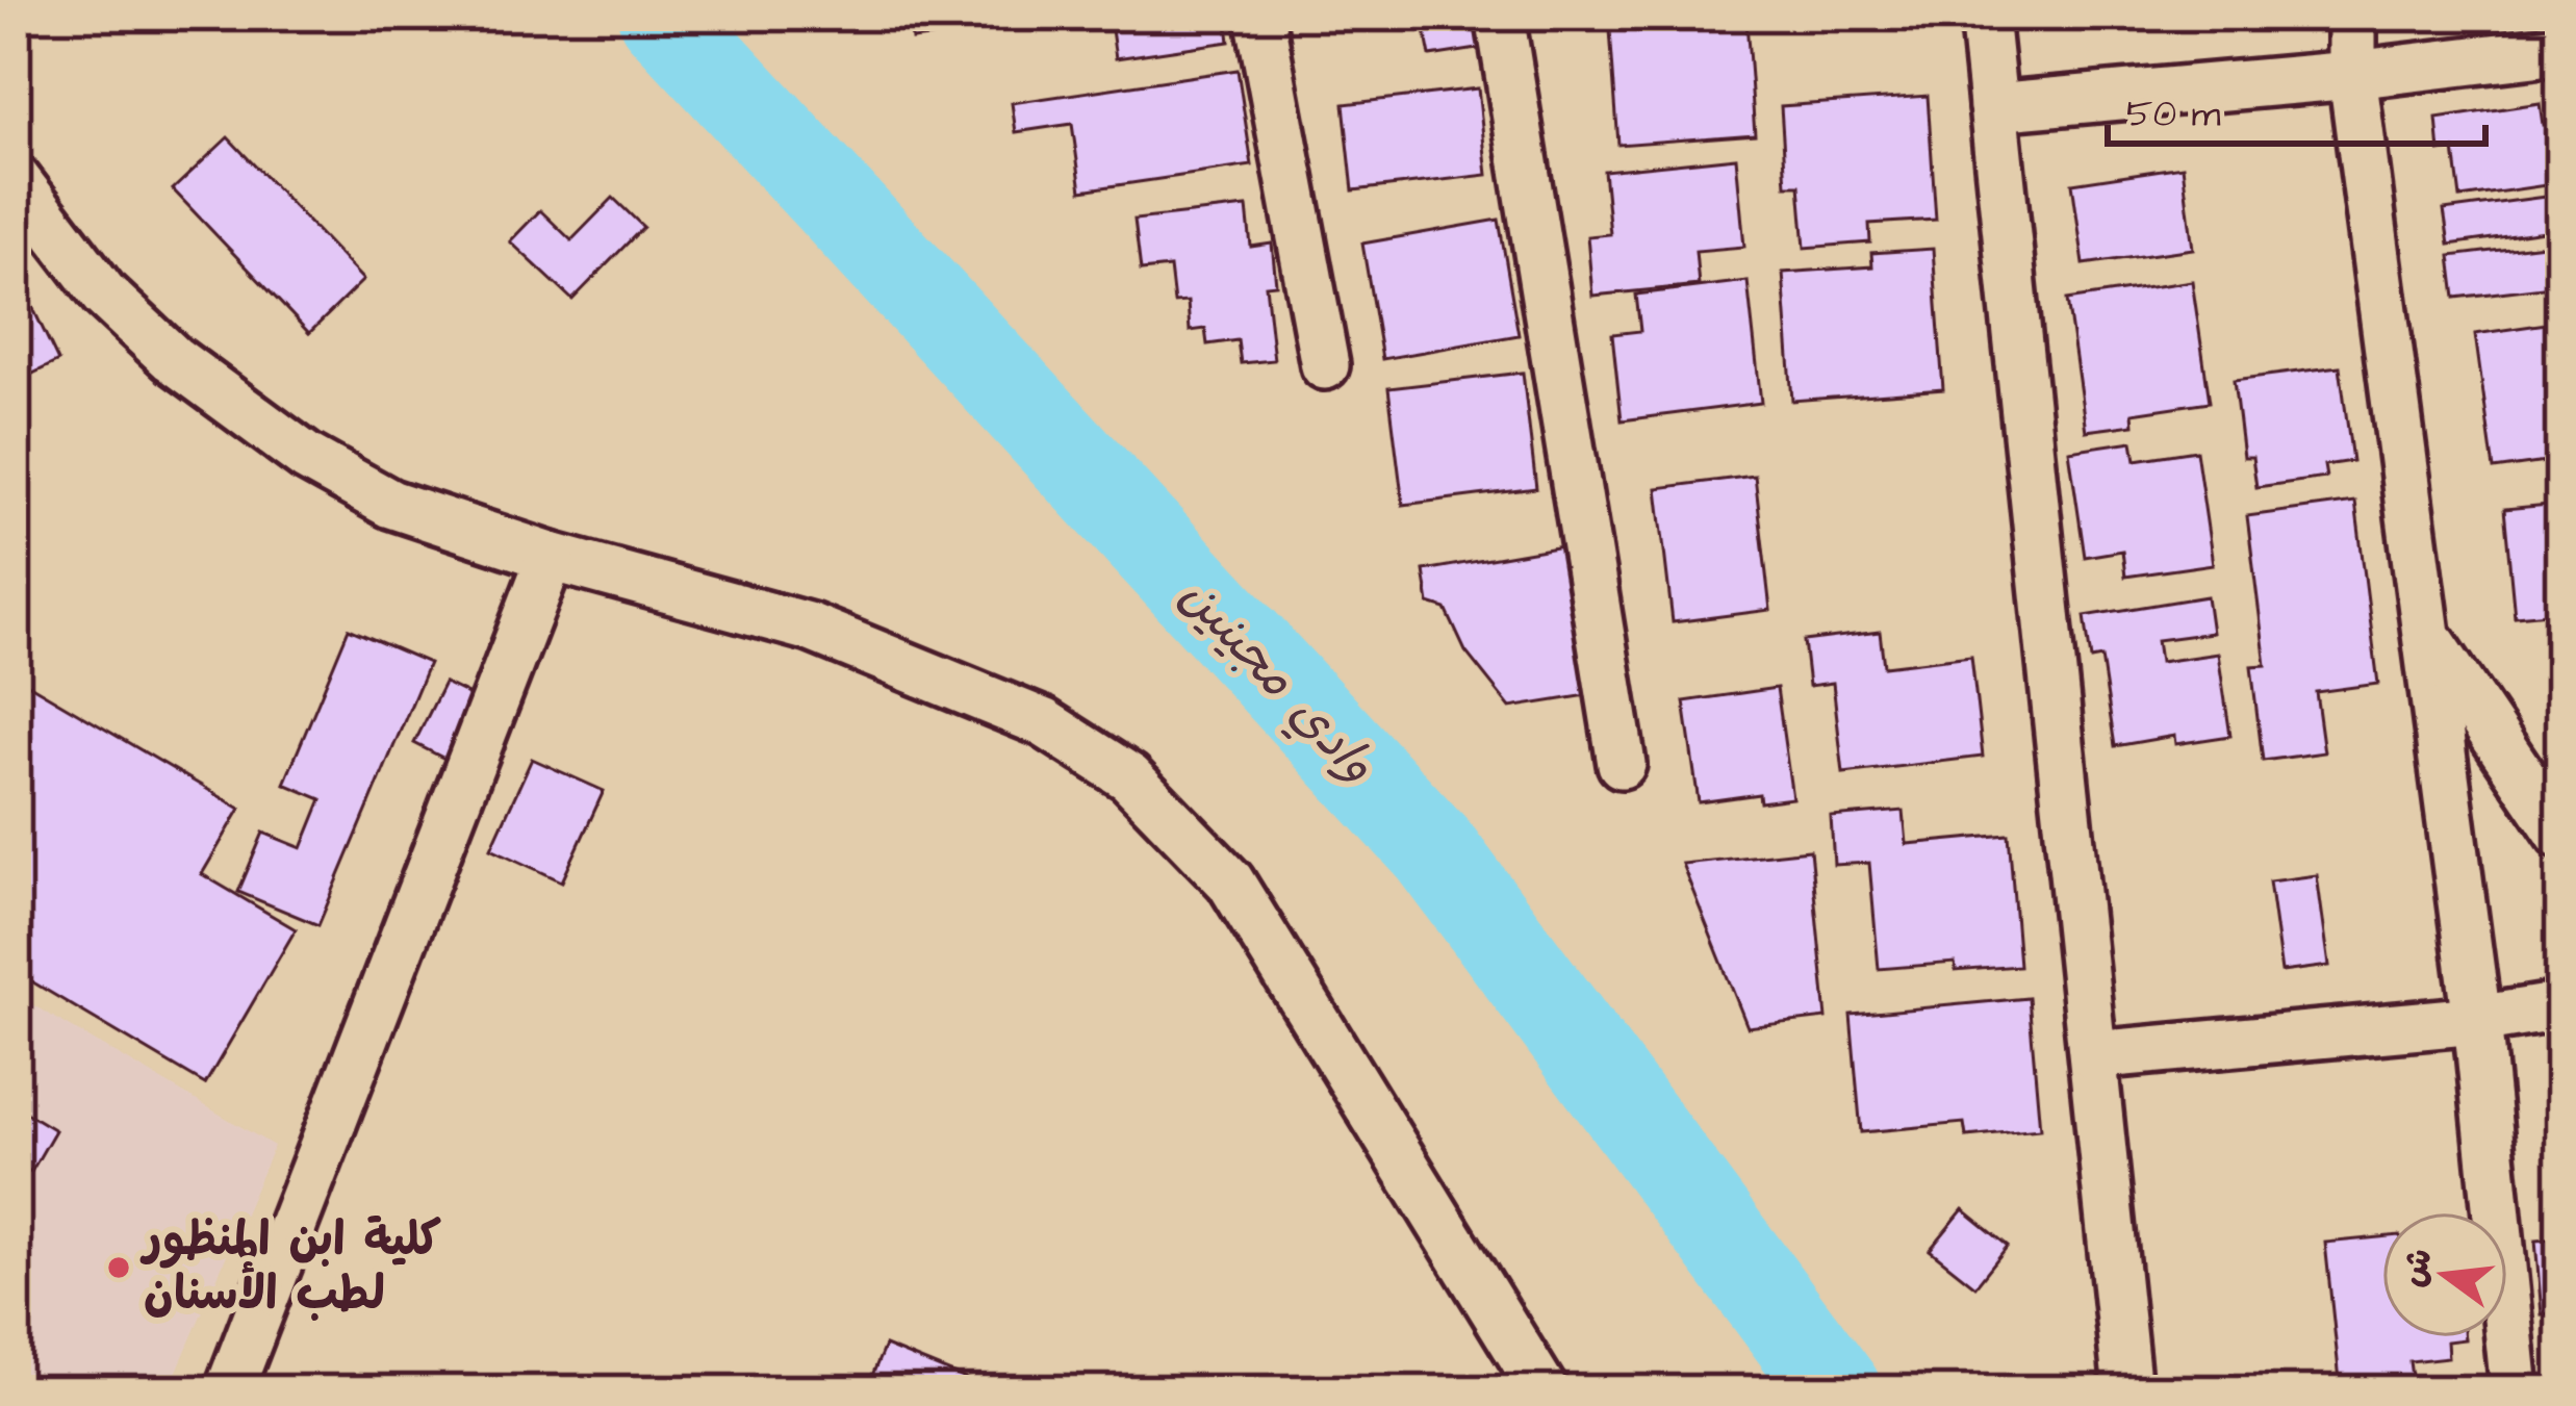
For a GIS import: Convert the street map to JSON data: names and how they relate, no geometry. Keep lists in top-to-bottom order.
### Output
{
  "water": ["وادي مجينين"],
  "places": ["كلية ابن المنظور لطب الأسنان"],
  "scale_bar": "50 m",
  "north": "left"
}
